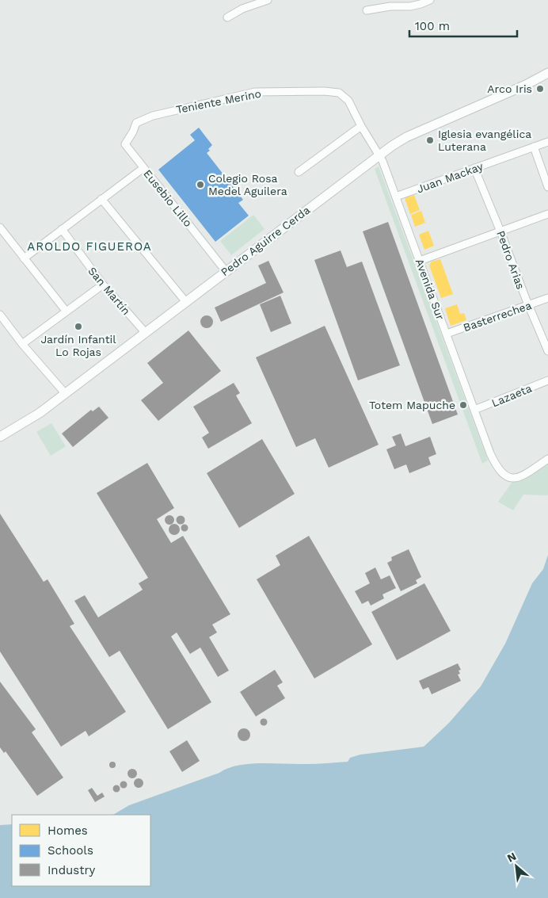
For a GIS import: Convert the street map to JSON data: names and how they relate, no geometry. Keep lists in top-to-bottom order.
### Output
{
  "streets": {
    "street": [
      "Teniente Merino",
      "Juan Mackay",
      "Eusebio Lillo",
      "Pedro Aguirre Cerda",
      "Pedro Arias",
      "Avenida Sur",
      "San Martín",
      "Basterrechea",
      "Lazaeta"
    ]
  },
  "crossings": [
    ["Teniente Merino", "Eusebio Lillo"],
    ["Teniente Merino", "Avenida Sur"],
    ["Juan Mackay", "Pedro Arias"],
    ["Juan Mackay", "Avenida Sur"],
    ["Eusebio Lillo", "Pedro Aguirre Cerda"],
    ["Pedro Aguirre Cerda", "Avenida Sur"],
    ["Pedro Aguirre Cerda", "San Martín"],
    ["Pedro Arias", "Basterrechea"],
    ["Avenida Sur", "Basterrechea"],
    ["Avenida Sur", "Lazaeta"]
  ],
  "districts": ["AROLDO FIGUEROA"],
  "places": [
    "Arco Iris",
    "Iglesia evangélica Luterana",
    "Colegio Rosa Medel Aguilera",
    "Jardín Infantil Lo Rojas",
    "Totem Mapuche"
  ],
  "legend": ["Homes", "Schools", "Industry"],
  "scale_bar": "100 m",
  "north": "top left"
}
